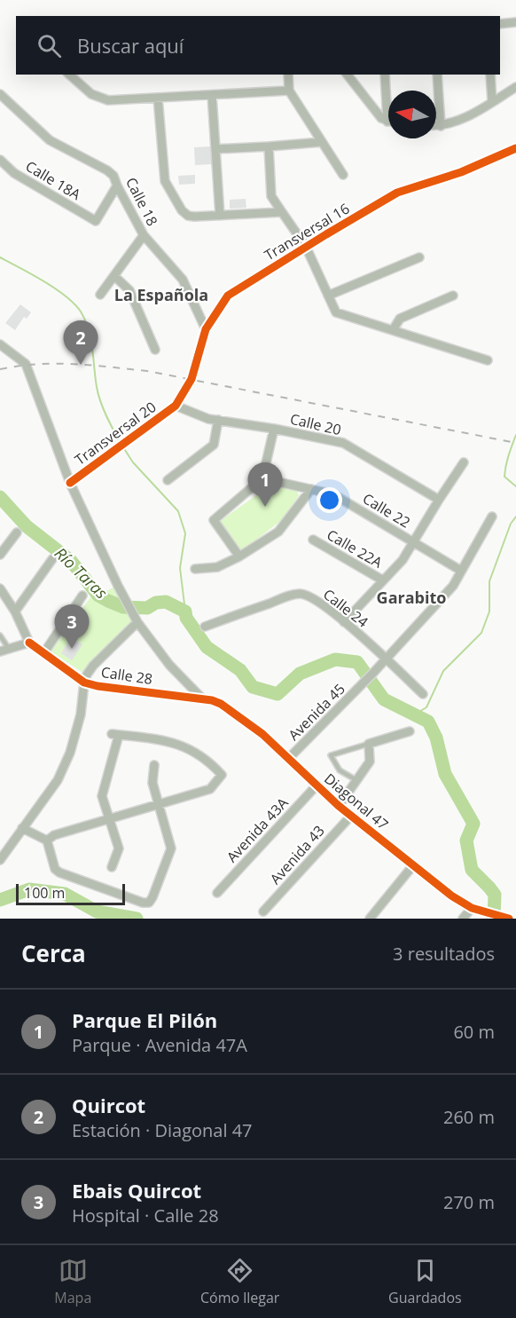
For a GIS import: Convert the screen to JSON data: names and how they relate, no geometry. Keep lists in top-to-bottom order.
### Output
{
  "streets": {
    "street": [
      "Calle 18A",
      "Calle 18",
      "Transversal 16",
      "Calle 20",
      "Transversal 20",
      "Calle 22",
      "Calle 22A",
      "Calle 24",
      "Calle 28",
      "Avenida 45",
      "Diagonal 47",
      "Avenida 43A",
      "Avenida 43"
    ]
  },
  "crossings": [
    ["Calle 18A", "Calle 18"],
    ["Calle 18", "Transversal 16"],
    ["Transversal 16", "Calle 20"],
    ["Transversal 16", "Transversal 20"],
    ["Calle 20", "Transversal 20"],
    ["Transversal 20", "Diagonal 47"],
    ["Calle 24", "Avenida 45"],
    ["Calle 28", "Diagonal 47"],
    ["Avenida 45", "Diagonal 47"],
    ["Diagonal 47", "Avenida 43A"],
    ["Diagonal 47", "Avenida 43"]
  ],
  "districts": ["La Española", "Garabito"],
  "water": ["Río Taras"],
  "scale_bar": "100 m",
  "north": "left",
  "page": {
    "search": "Buscar aquí",
    "pins": ["2", "1", "3"],
    "scale": "100 m",
    "heading": ["Cerca", "3 resultados"],
    "list": [
      {
        "mark": "1",
        "name": "Parque El Pilón",
        "note": "Parque · Avenida 47A",
        "value": "60 m"
      },
      {
        "mark": "2",
        "name": "Quircot",
        "note": "Estación · Diagonal 47",
        "value": "260 m"
      },
      {
        "mark": "3",
        "name": "Ebais Quircot",
        "note": "Hospital · Calle 28",
        "value": "270 m"
      }
    ],
    "nav": ["Mapa", "Cómo llegar", "Guardados"]
  }
}
